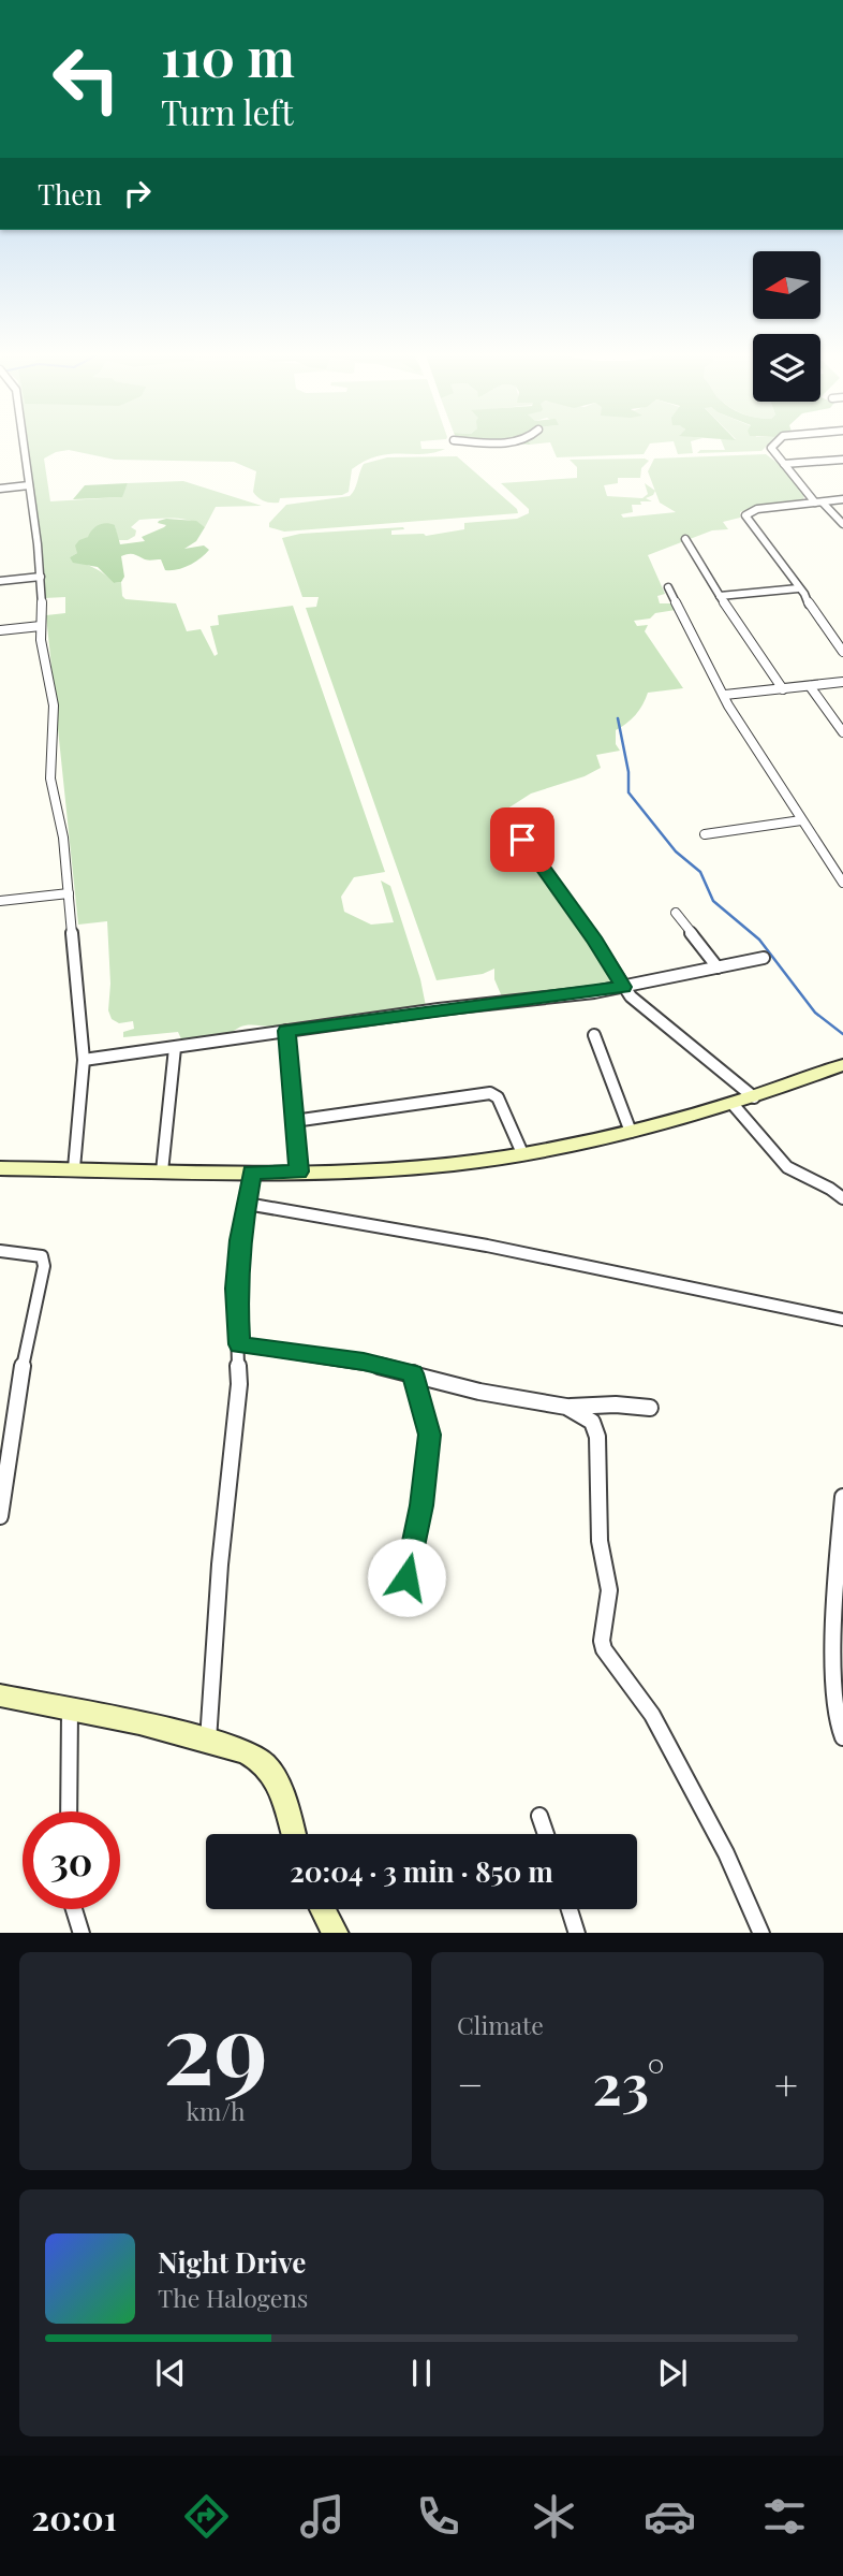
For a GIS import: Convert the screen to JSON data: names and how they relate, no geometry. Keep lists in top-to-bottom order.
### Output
{
  "north": "left",
  "page": {
    "turn": ["110 m", "Turn left"],
    "then": "Then",
    "limit": "30",
    "trip": "20:04 · 3 min · 850 m",
    "tile": [
      ["29", "km/h"],
      "Climate"
    ],
    "heat": ["−", "23°", "+"],
    "song": ["Night Drive", "The Halogens"],
    "tabs": "20:01"
  }
}
